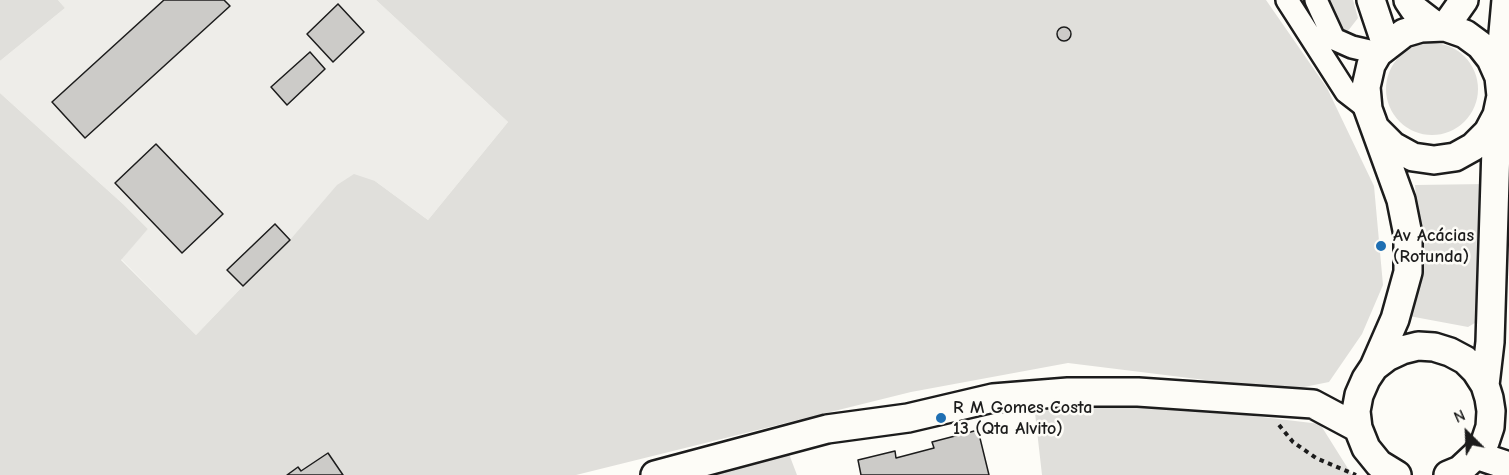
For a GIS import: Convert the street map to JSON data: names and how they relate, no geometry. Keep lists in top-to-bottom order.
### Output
{
  "places": ["Av Acácias (Rotunda)", "R M Gomes Costa 13 (Qta Alvito)"],
  "north": "top left"
}
